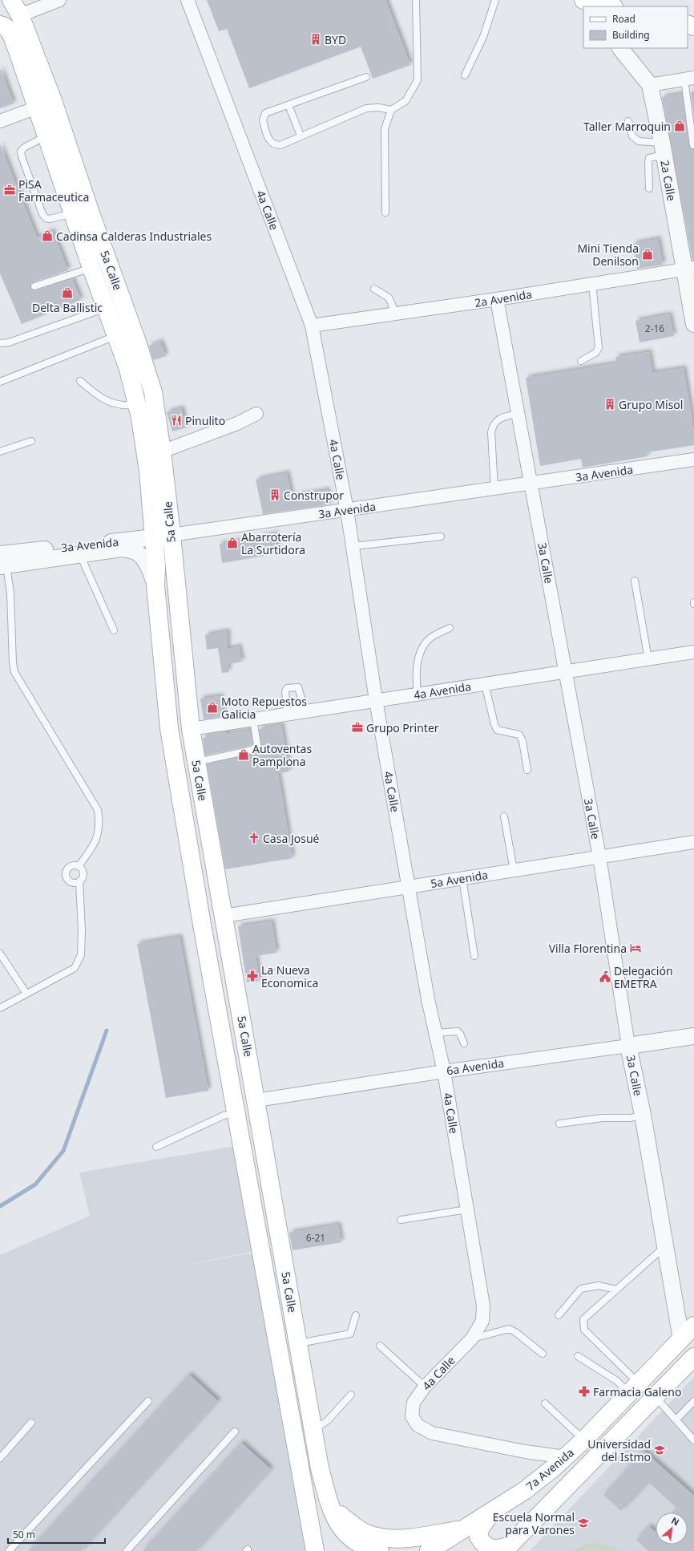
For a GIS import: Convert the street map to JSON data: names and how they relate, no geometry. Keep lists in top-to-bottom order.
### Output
{
  "streets": {
    "main road": ["5a Calle", "7a Avenida"],
    "street": [
      "2a Calle",
      "4a Calle",
      "2a Avenida",
      "3a Avenida",
      "3a Calle",
      "4a Avenida",
      "5a Avenida",
      "6a Avenida"
    ]
  },
  "crossings": [
    ["2a Calle", "2a Avenida"],
    ["4a Calle", "2a Avenida"],
    ["4a Calle", "3a Avenida"],
    ["4a Calle", "4a Avenida"],
    ["4a Calle", "5a Avenida"],
    ["4a Calle", "6a Avenida"],
    ["4a Calle", "7a Avenida"],
    ["5a Calle", "3a Avenida"],
    ["5a Calle", "4a Avenida"],
    ["5a Calle", "5a Avenida"],
    ["5a Calle", "6a Avenida"],
    ["2a Avenida", "3a Calle"],
    ["3a Avenida", "3a Calle"],
    ["3a Calle", "4a Avenida"],
    ["3a Calle", "5a Avenida"],
    ["3a Calle", "6a Avenida"],
    ["3a Calle", "7a Avenida"]
  ],
  "places": {
    "building": ["BYD", "Grupo Misol", "Construpor"],
    "shop": [
      "Taller Marroquin",
      "Cadinsa Calderas Industriales",
      "Mini Tienda Denilson",
      "Delta Ballistic",
      "Abarrotería La Surtidora",
      "Moto Repuestos Galicia",
      "Autoventas Pamplona"
    ],
    "office": ["PiSA Farmaceutica", "Grupo Printer"],
    "restaurant": ["Pinulito"],
    "church": ["Casa Josué"],
    "hotel": ["Villa Florentina"],
    "pharmacy": ["La Nueva Economica", "Farmacia Galeno"],
    "public building": ["Delegación EMETRA"],
    "school or university": ["Universidad del Istmo", "Escuela Normal para Varones"]
  },
  "house_numbers": ["2-16", "6-21"],
  "legend": ["Road", "Building"],
  "scale_bar": "50 m",
  "north": "top right"
}
